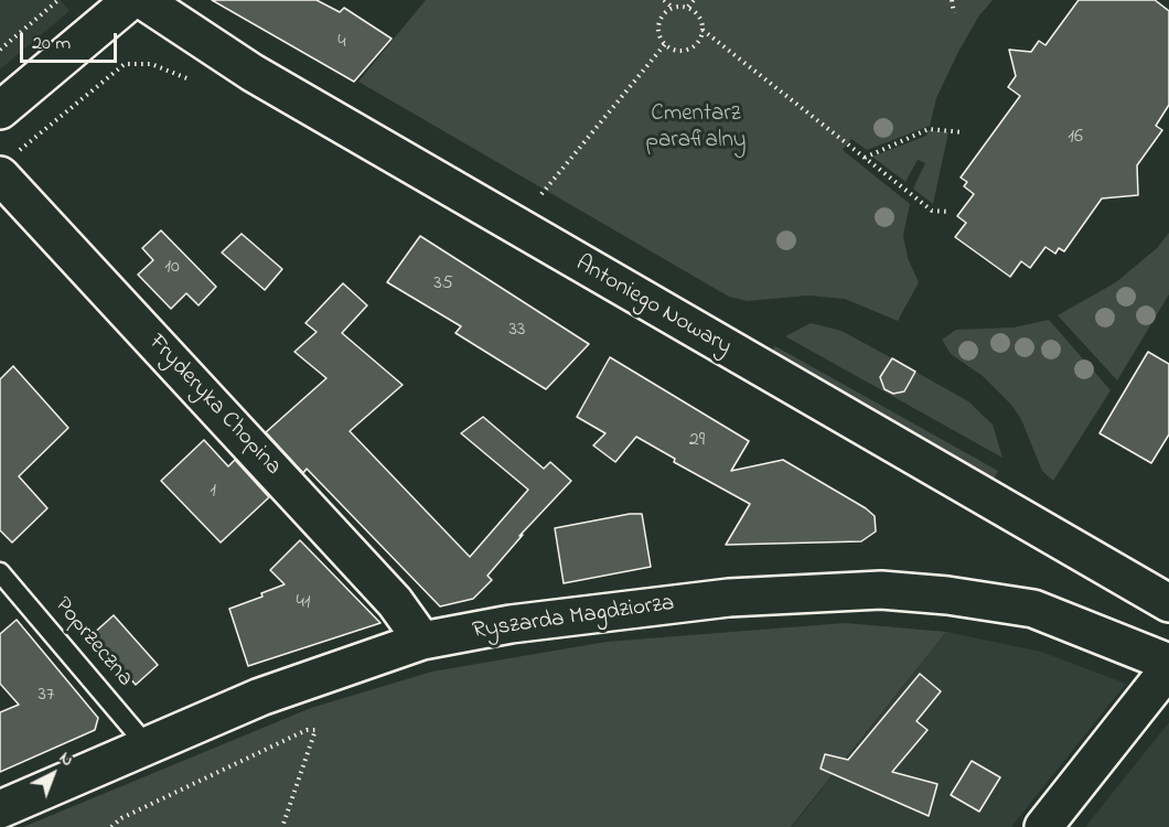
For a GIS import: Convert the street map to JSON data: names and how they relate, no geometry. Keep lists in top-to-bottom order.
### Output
{
  "streets": {
    "street": ["Antoniego Nowary", "Fryderyka Chopina", "Ryszarda Magdziorza"],
    "lane": ["Poprzeczna"]
  },
  "crossings": [
    ["Fryderyka Chopina", "Ryszarda Magdziorza"],
    ["Ryszarda Magdziorza", "Poprzeczna"]
  ],
  "parks": ["Cmentarz parafialny"],
  "house_numbers": [
    "4",
    "16",
    "10",
    "35",
    "33",
    "29",
    "1",
    "41",
    "37"
  ],
  "scale_bar": "20 m",
  "north": "top right"
}
